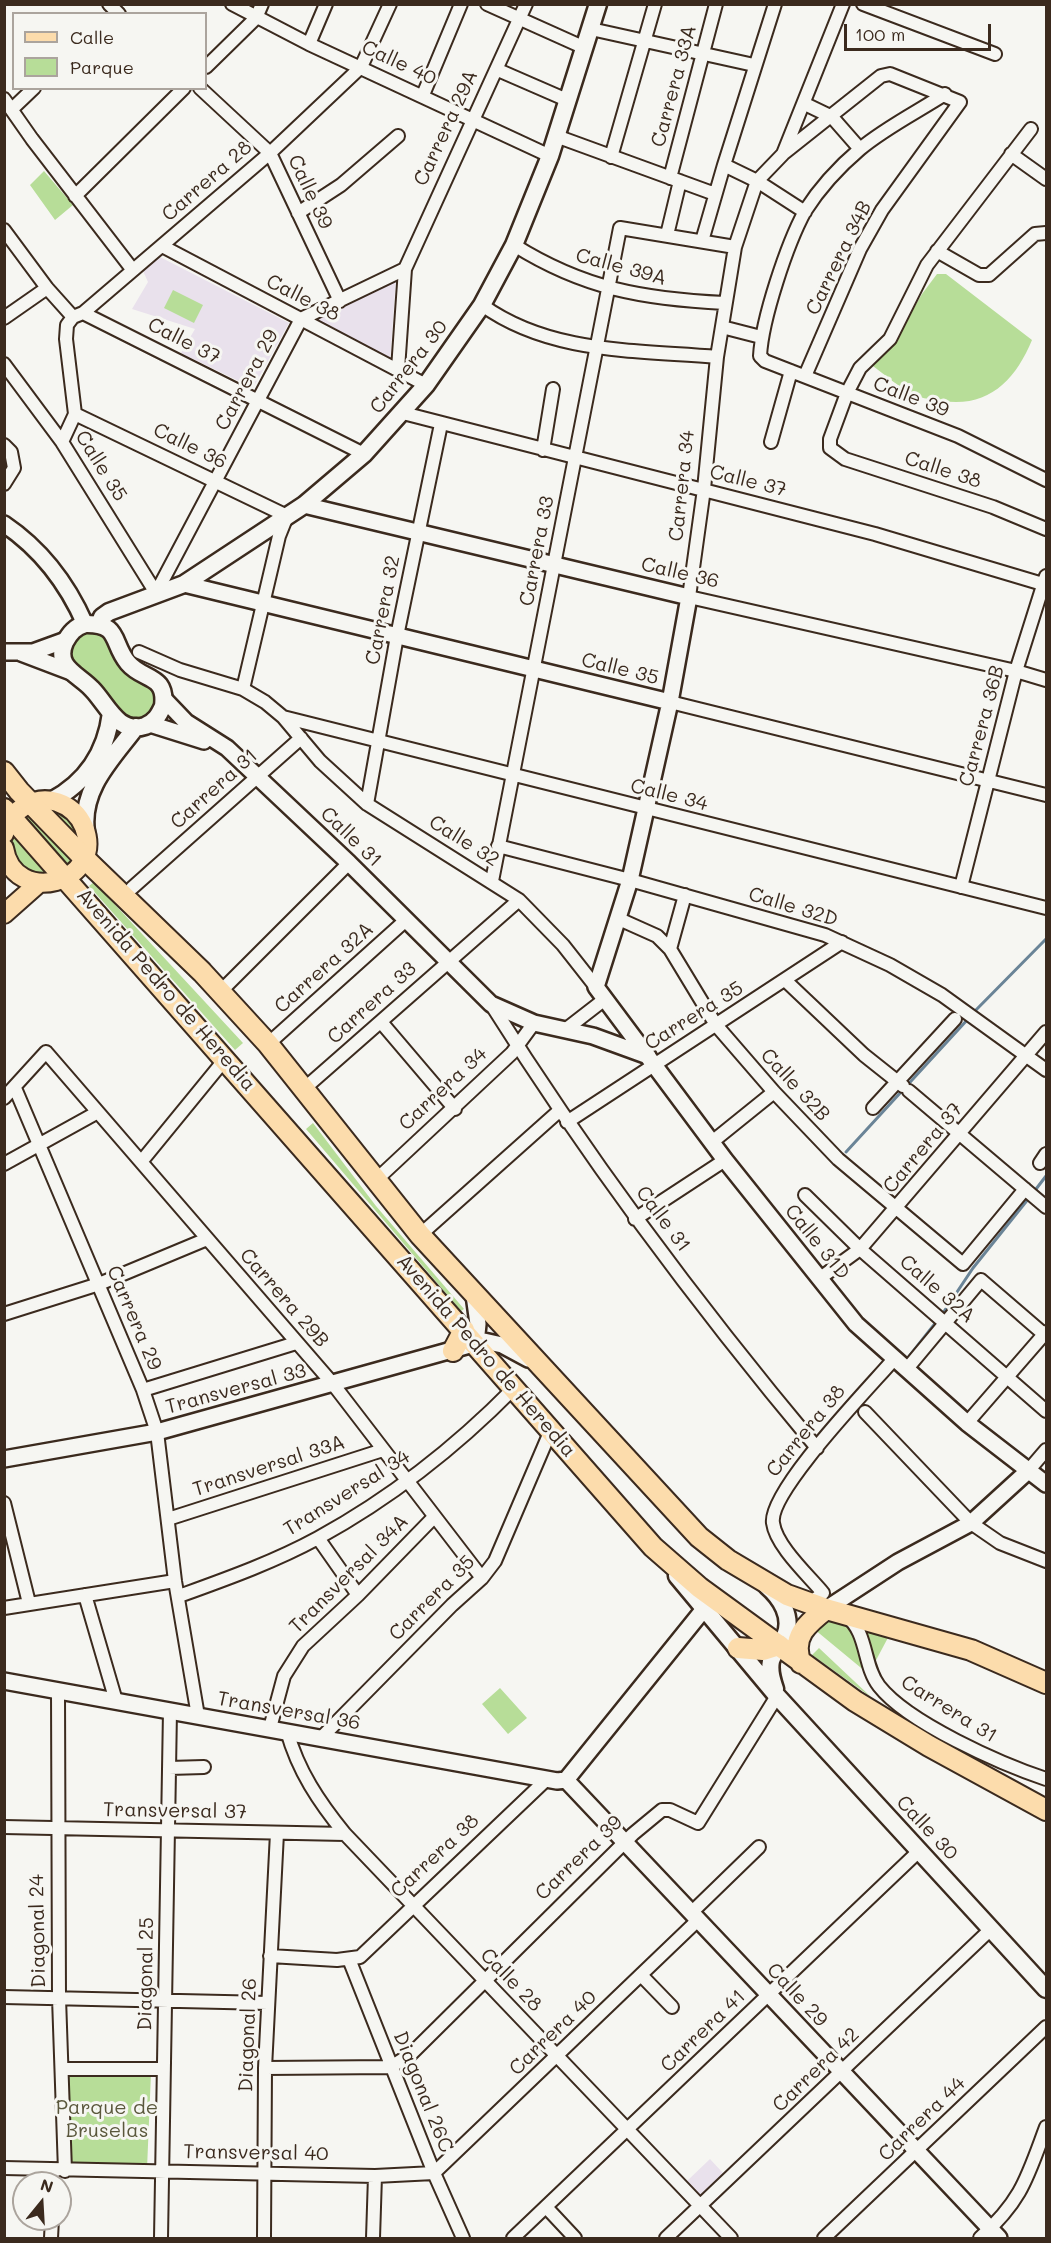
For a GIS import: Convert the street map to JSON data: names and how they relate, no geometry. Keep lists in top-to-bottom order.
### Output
{
  "streets": {
    "highway": ["Avenida Pedro de Heredia"],
    "main road": ["Carrera 30", "Calle 30"],
    "street": [
      "Calle 40",
      "Carrera 33A",
      "Carrera 29A",
      "Carrera 28",
      "Calle 39",
      "Carrera 34B",
      "Calle 39A",
      "Calle 38",
      "Calle 37",
      "Carrera 29",
      "Calle 36",
      "Calle 35",
      "Carrera 34",
      "Carrera 33",
      "Carrera 32",
      "Carrera 36B",
      "Carrera 31",
      "Calle 34",
      "Calle 31",
      "Calle 32",
      "Calle 32D",
      "Carrera 32A",
      "Carrera 35",
      "Calle 32B",
      "Carrera 37",
      "Calle 31D",
      "Calle 32A",
      "Carrera 29B",
      "Transversal 33",
      "Carrera 38",
      "Transversal 33A",
      "Transversal 34",
      "Transversal 34A",
      "Transversal 36",
      "Transversal 37",
      "Carrera 39",
      "Diagonal 24",
      "Diagonal 25",
      "Calle 28",
      "Calle 29",
      "Carrera 41",
      "Carrera 40",
      "Diagonal 26",
      "Carrera 42",
      "Diagonal 26C",
      "Carrera 44",
      "Transversal 40"
    ]
  },
  "crossings": [
    ["Calle 40", "Carrera 29A"],
    ["Calle 40", "Carrera 28"],
    ["Calle 40", "Carrera 30"],
    ["Carrera 33A", "Carrera 33"],
    ["Carrera 29A", "Carrera 29"],
    ["Carrera 28", "Calle 39"],
    ["Carrera 28", "Calle 38"],
    ["Carrera 28", "Calle 37"],
    ["Calle 39", "Carrera 34B"],
    ["Calle 39", "Calle 38"],
    ["Calle 39", "Carrera 29"],
    ["Calle 39A", "Carrera 30"],
    ["Calle 39A", "Carrera 34"],
    ["Calle 39A", "Carrera 33"],
    ["Calle 38", "Carrera 30"],
    ["Calle 38", "Carrera 29"],
    ["Calle 37", "Carrera 30"],
    ["Calle 37", "Carrera 29"],
    ["Calle 37", "Carrera 34"],
    ["Calle 37", "Carrera 33"],
    ["Calle 37", "Carrera 32"],
    ["Calle 37", "Carrera 36B"],
    ["Carrera 30", "Carrera 29"],
    ["Carrera 30", "Calle 36"],
    ["Carrera 30", "Calle 35"],
    ["Carrera 29", "Calle 36"],
    ["Carrera 29", "Calle 35"],
    ["Carrera 29", "Carrera 29B"],
    ["Carrera 29", "Transversal 33"],
    ["Carrera 29", "Transversal 33A"],
    ["Carrera 29", "Transversal 34"],
    ["Carrera 29", "Transversal 36"],
    ["Calle 36", "Carrera 34"],
    ["Calle 36", "Carrera 33"],
    ["Calle 36", "Carrera 32"],
    ["Calle 36", "Carrera 36B"],
    ["Calle 35", "Carrera 34"],
    ["Calle 35", "Carrera 33"],
    ["Calle 35", "Carrera 32"],
    ["Calle 35", "Carrera 36B"],
    ["Carrera 34", "Calle 34"],
    ["Carrera 34", "Calle 31"],
    ["Carrera 34", "Calle 32"],
    ["Carrera 34", "Calle 32D"],
    ["Carrera 34", "Avenida Pedro de Heredia"],
    ["Carrera 34", "Calle 32B"],
    ["Carrera 34", "Calle 31D"],
    ["Carrera 33", "Calle 34"],
    ["Carrera 33", "Calle 31"],
    ["Carrera 33", "Calle 32"],
    ["Carrera 33", "Calle 32D"],
    ["Carrera 33", "Avenida Pedro de Heredia"],
    ["Carrera 32", "Calle 34"],
    ["Carrera 32", "Calle 32"],
    ["Carrera 36B", "Calle 34"],
    ["Carrera 31", "Calle 31"],
    ["Carrera 31", "Calle 32"],
    ["Carrera 31", "Avenida Pedro de Heredia"],
    ["Carrera 31", "Carrera 38"],
    ["Calle 31", "Carrera 32A"],
    ["Calle 31", "Carrera 35"],
    ["Calle 31", "Calle 31D"],
    ["Calle 31", "Carrera 38"],
    ["Calle 32", "Calle 31D"],
    ["Calle 32D", "Carrera 35"],
    ["Calle 32D", "Carrera 37"],
    ["Carrera 32A", "Avenida Pedro de Heredia"],
    ["Avenida Pedro de Heredia", "Carrera 35"],
    ["Avenida Pedro de Heredia", "Carrera 38"],
    ["Avenida Pedro de Heredia", "Transversal 34"],
    ["Avenida Pedro de Heredia", "Calle 30"],
    ["Carrera 35", "Calle 32B"],
    ["Carrera 35", "Calle 31D"],
    ["Carrera 35", "Carrera 29B"],
    ["Carrera 35", "Transversal 36"],
    ["Calle 32B", "Carrera 37"],
    ["Carrera 37", "Calle 31D"],
    ["Carrera 37", "Calle 32A"],
    ["Calle 31D", "Carrera 38"],
    ["Carrera 29B", "Transversal 33"],
    ["Carrera 29B", "Transversal 33A"],
    ["Carrera 29B", "Transversal 34"],
    ["Carrera 29B", "Transversal 34A"],
    ["Carrera 38", "Transversal 36"],
    ["Carrera 38", "Calle 28"],
    ["Carrera 38", "Diagonal 26C"],
    ["Transversal 34A", "Transversal 36"],
    ["Transversal 36", "Diagonal 24"],
    ["Transversal 36", "Diagonal 25"],
    ["Transversal 36", "Calle 28"],
    ["Transversal 36", "Calle 29"],
    ["Transversal 37", "Diagonal 24"],
    ["Transversal 37", "Diagonal 25"],
    ["Transversal 37", "Calle 28"],
    ["Transversal 37", "Diagonal 26"],
    ["Calle 30", "Carrera 39"],
    ["Calle 30", "Carrera 41"],
    ["Calle 30", "Carrera 42"],
    ["Carrera 39", "Calle 28"],
    ["Carrera 39", "Calle 29"],
    ["Carrera 39", "Diagonal 26C"],
    ["Diagonal 25", "Transversal 40"],
    ["Calle 28", "Carrera 41"],
    ["Calle 28", "Carrera 40"],
    ["Calle 28", "Carrera 42"],
    ["Calle 29", "Carrera 41"],
    ["Calle 29", "Carrera 40"],
    ["Calle 29", "Carrera 42"],
    ["Calle 29", "Carrera 44"],
    ["Carrera 40", "Diagonal 26C"],
    ["Carrera 40", "Transversal 40"],
    ["Diagonal 26", "Transversal 40"],
    ["Diagonal 26C", "Transversal 40"]
  ],
  "parks": ["Parque de Bruselas"],
  "legend": ["Calle", "Parque"],
  "scale_bar": "100 m",
  "north": "top"
}
